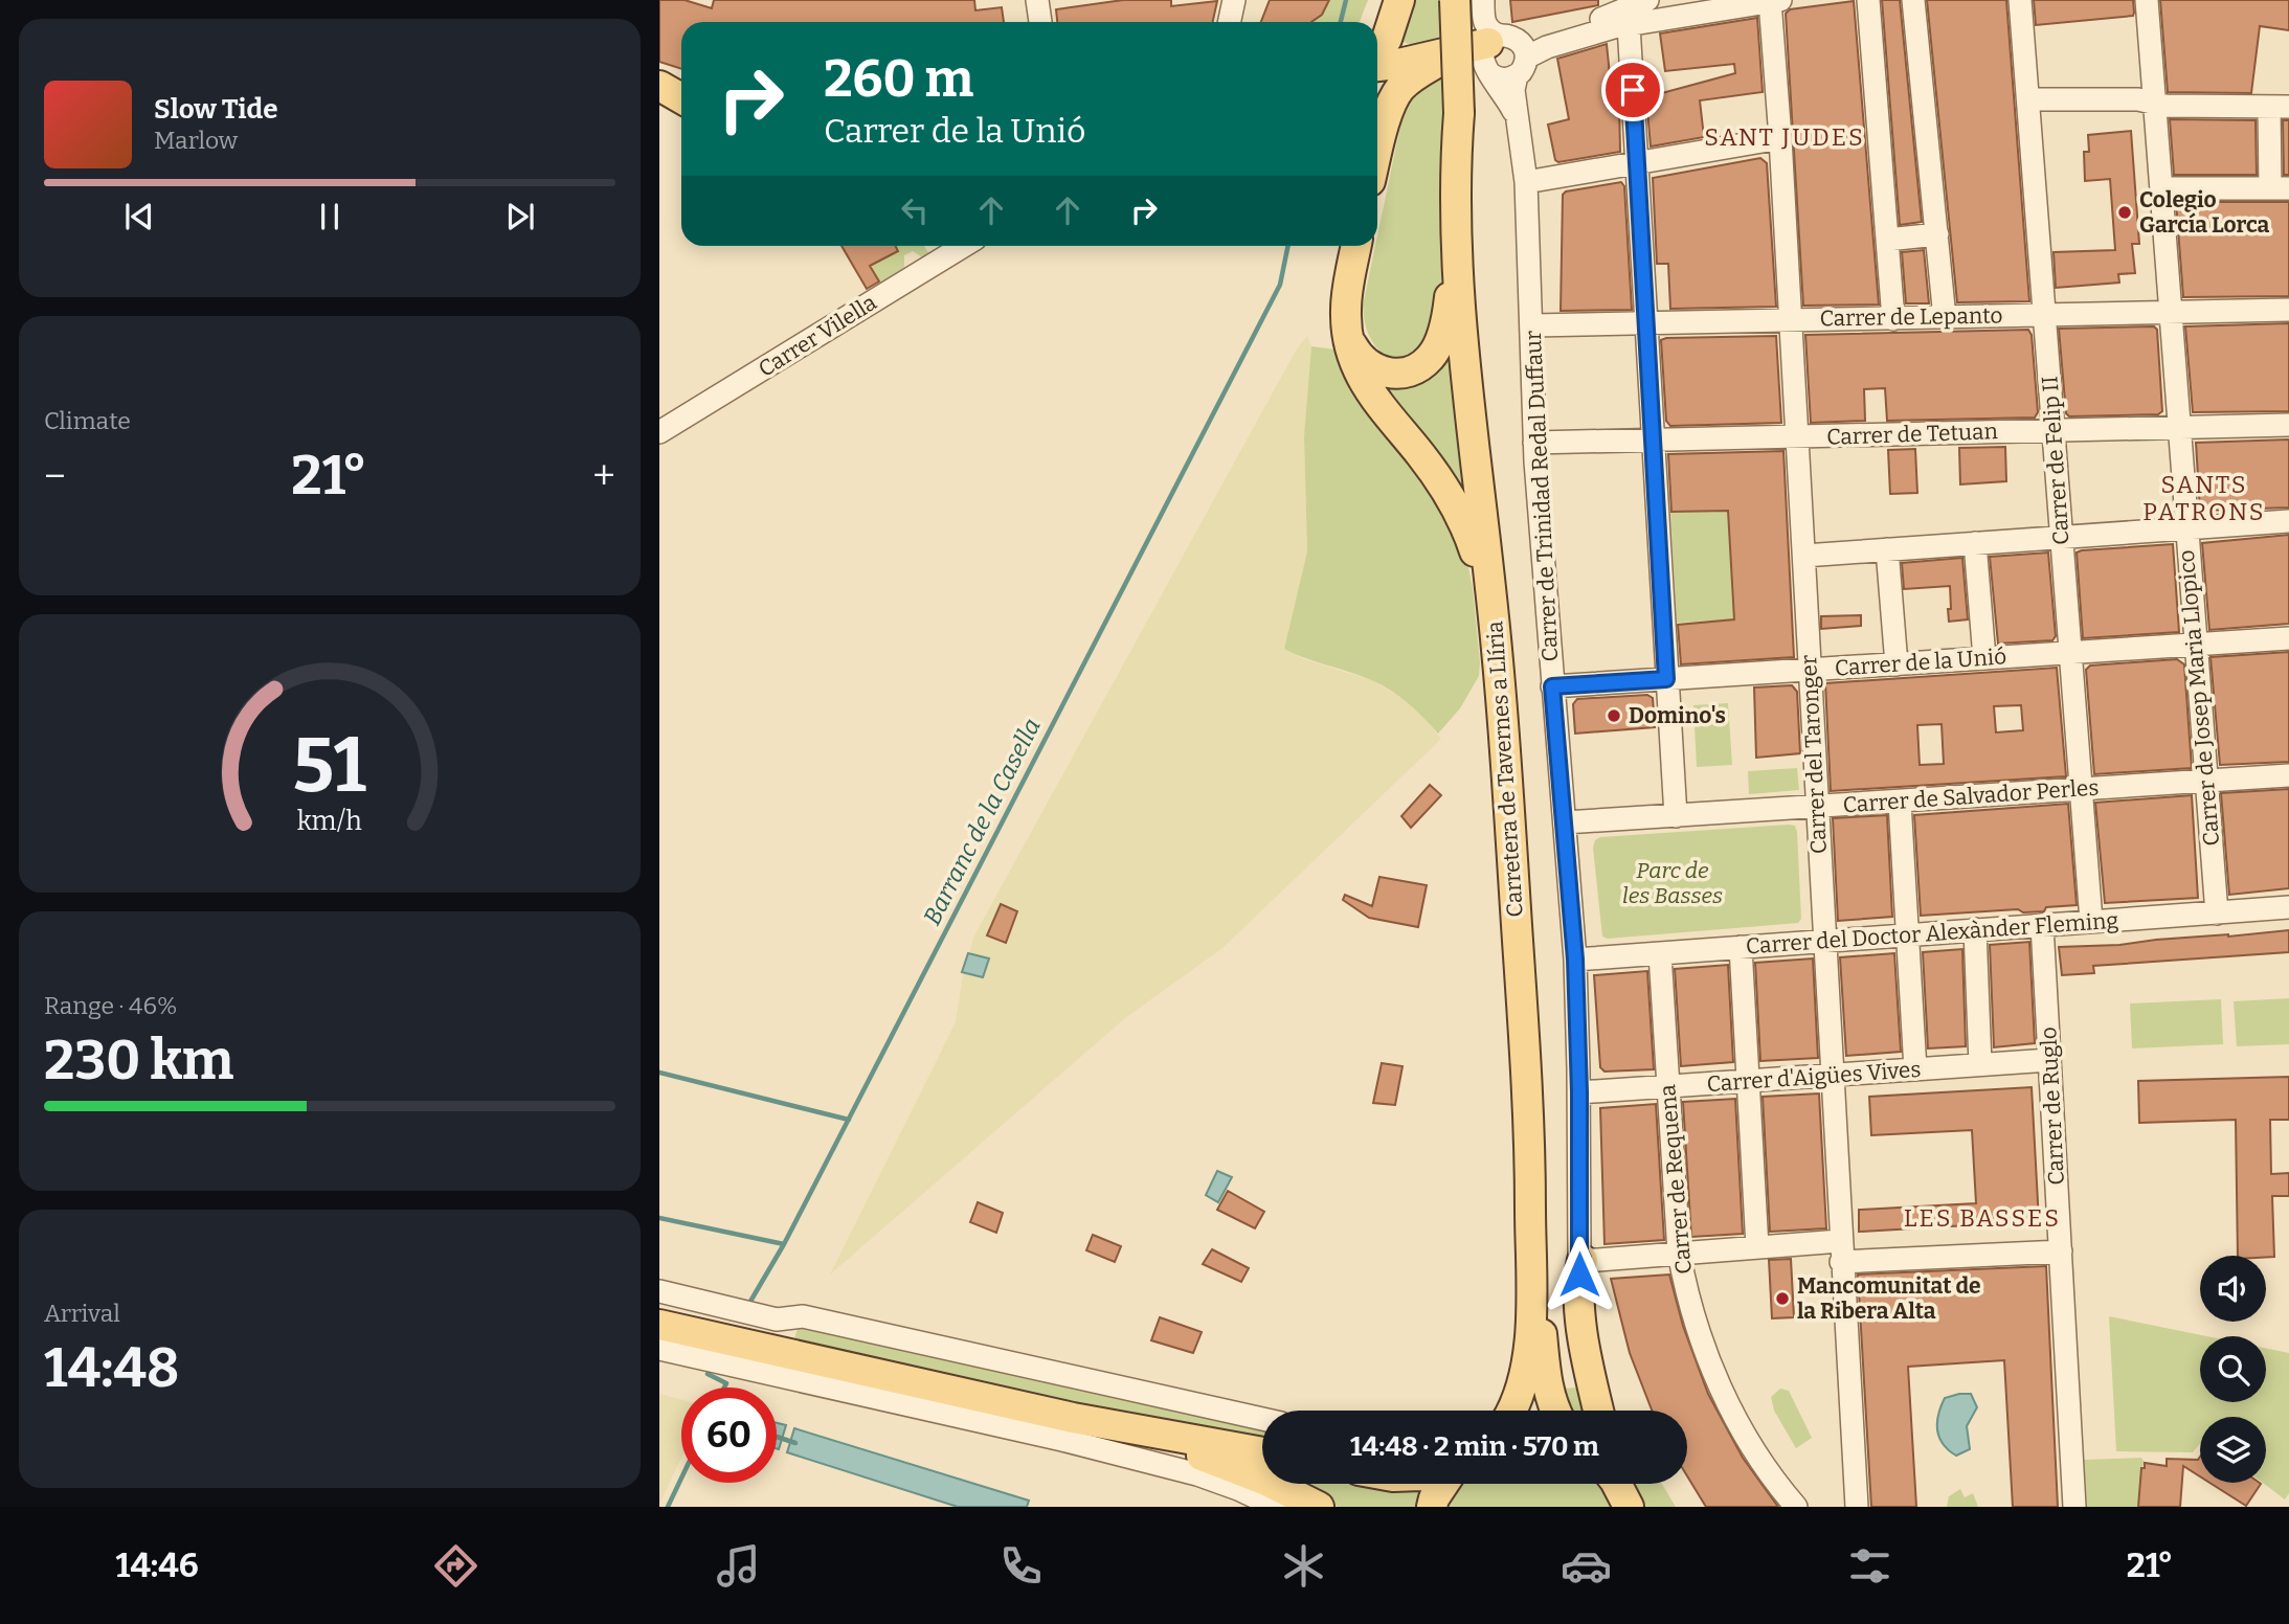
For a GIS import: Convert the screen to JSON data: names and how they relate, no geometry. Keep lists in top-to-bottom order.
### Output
{
  "streets": {
    "main road": ["Carretera de Tavernes a Llíria"],
    "street": [
      "Carrer de Lepanto",
      "Carrer Vilella",
      "Carrer de Tetuan",
      "Carrer de Felip II",
      "Carrer de Trinidad Redal Duffaur",
      "Carrer de la Unió",
      "Carrer de Josep Maria Llopico",
      "Carrer del Taronger",
      "Carrer de Salvador Perles",
      "Carrer del Doctor Alexànder Fleming",
      "Carrer d'Aigües Vives",
      "Carrer de Ruglo",
      "Carrer de Requena"
    ]
  },
  "crossings": [
    ["Carrer de Lepanto", "Carrer de Felip II"],
    ["Carrer de Lepanto", "Carrer de Trinidad Redal Duffaur"],
    ["Carrer de Lepanto", "Carrer de Josep Maria Llopico"],
    ["Carrer de Lepanto", "Carrer del Taronger"],
    ["Carrer de Tetuan", "Carrer de Felip II"],
    ["Carrer de Tetuan", "Carrer de Trinidad Redal Duffaur"],
    ["Carrer de Tetuan", "Carrer de Josep Maria Llopico"],
    ["Carrer de Tetuan", "Carrer del Taronger"],
    ["Carrer de Felip II", "Carrer de la Unió"],
    ["Carrer de Felip II", "Carrer de Salvador Perles"],
    ["Carrer de Felip II", "Carrer del Doctor Alexànder Fleming"],
    ["Carrer de Trinidad Redal Duffaur", "Carrer de la Unió"],
    ["Carrer de Trinidad Redal Duffaur", "Carrer de Salvador Perles"],
    ["Carrer de Trinidad Redal Duffaur", "Carrer del Doctor Alexànder Fleming"],
    ["Carrer de Trinidad Redal Duffaur", "Carrer d'Aigües Vives"],
    ["Carrer de la Unió", "Carrer de Josep Maria Llopico"],
    ["Carrer de la Unió", "Carrer del Taronger"],
    ["Carrer de Josep Maria Llopico", "Carrer de Salvador Perles"],
    ["Carrer de Josep Maria Llopico", "Carrer del Doctor Alexànder Fleming"],
    ["Carrer del Taronger", "Carrer de Salvador Perles"],
    ["Carrer del Taronger", "Carrer del Doctor Alexànder Fleming"],
    ["Carrer del Taronger", "Carrer d'Aigües Vives"],
    ["Carrer del Doctor Alexànder Fleming", "Carrer de Ruglo"],
    ["Carrer del Doctor Alexànder Fleming", "Carrer de Requena"],
    ["Carrer d'Aigües Vives", "Carrer de Ruglo"],
    ["Carrer d'Aigües Vives", "Carrer de Requena"]
  ],
  "districts": ["SANT JUDES", "SANTS PATRONS", "LES BASSES"],
  "water": ["Barranc de la Casella"],
  "parks": ["Parc de les Basses"],
  "places": ["Colegio García Lorca", "Domino's", "Mancomunitat de la Ribera Alta"],
  "page": {
    "turn": ["260 m", "Carrer de la Unió"],
    "song": ["Slow Tide", "Marlow"],
    "tile": [
      "Climate",
      ["Range · 46%", "230 km"],
      ["Arrival", "14:48"]
    ],
    "heat": ["−", "21°", "+"],
    "limit": "60",
    "trip": "14:48 · 2 min · 570 m",
    "tabs": ["14:46", "21°"],
    "gauge": ["51", "km/h"]
  }
}
